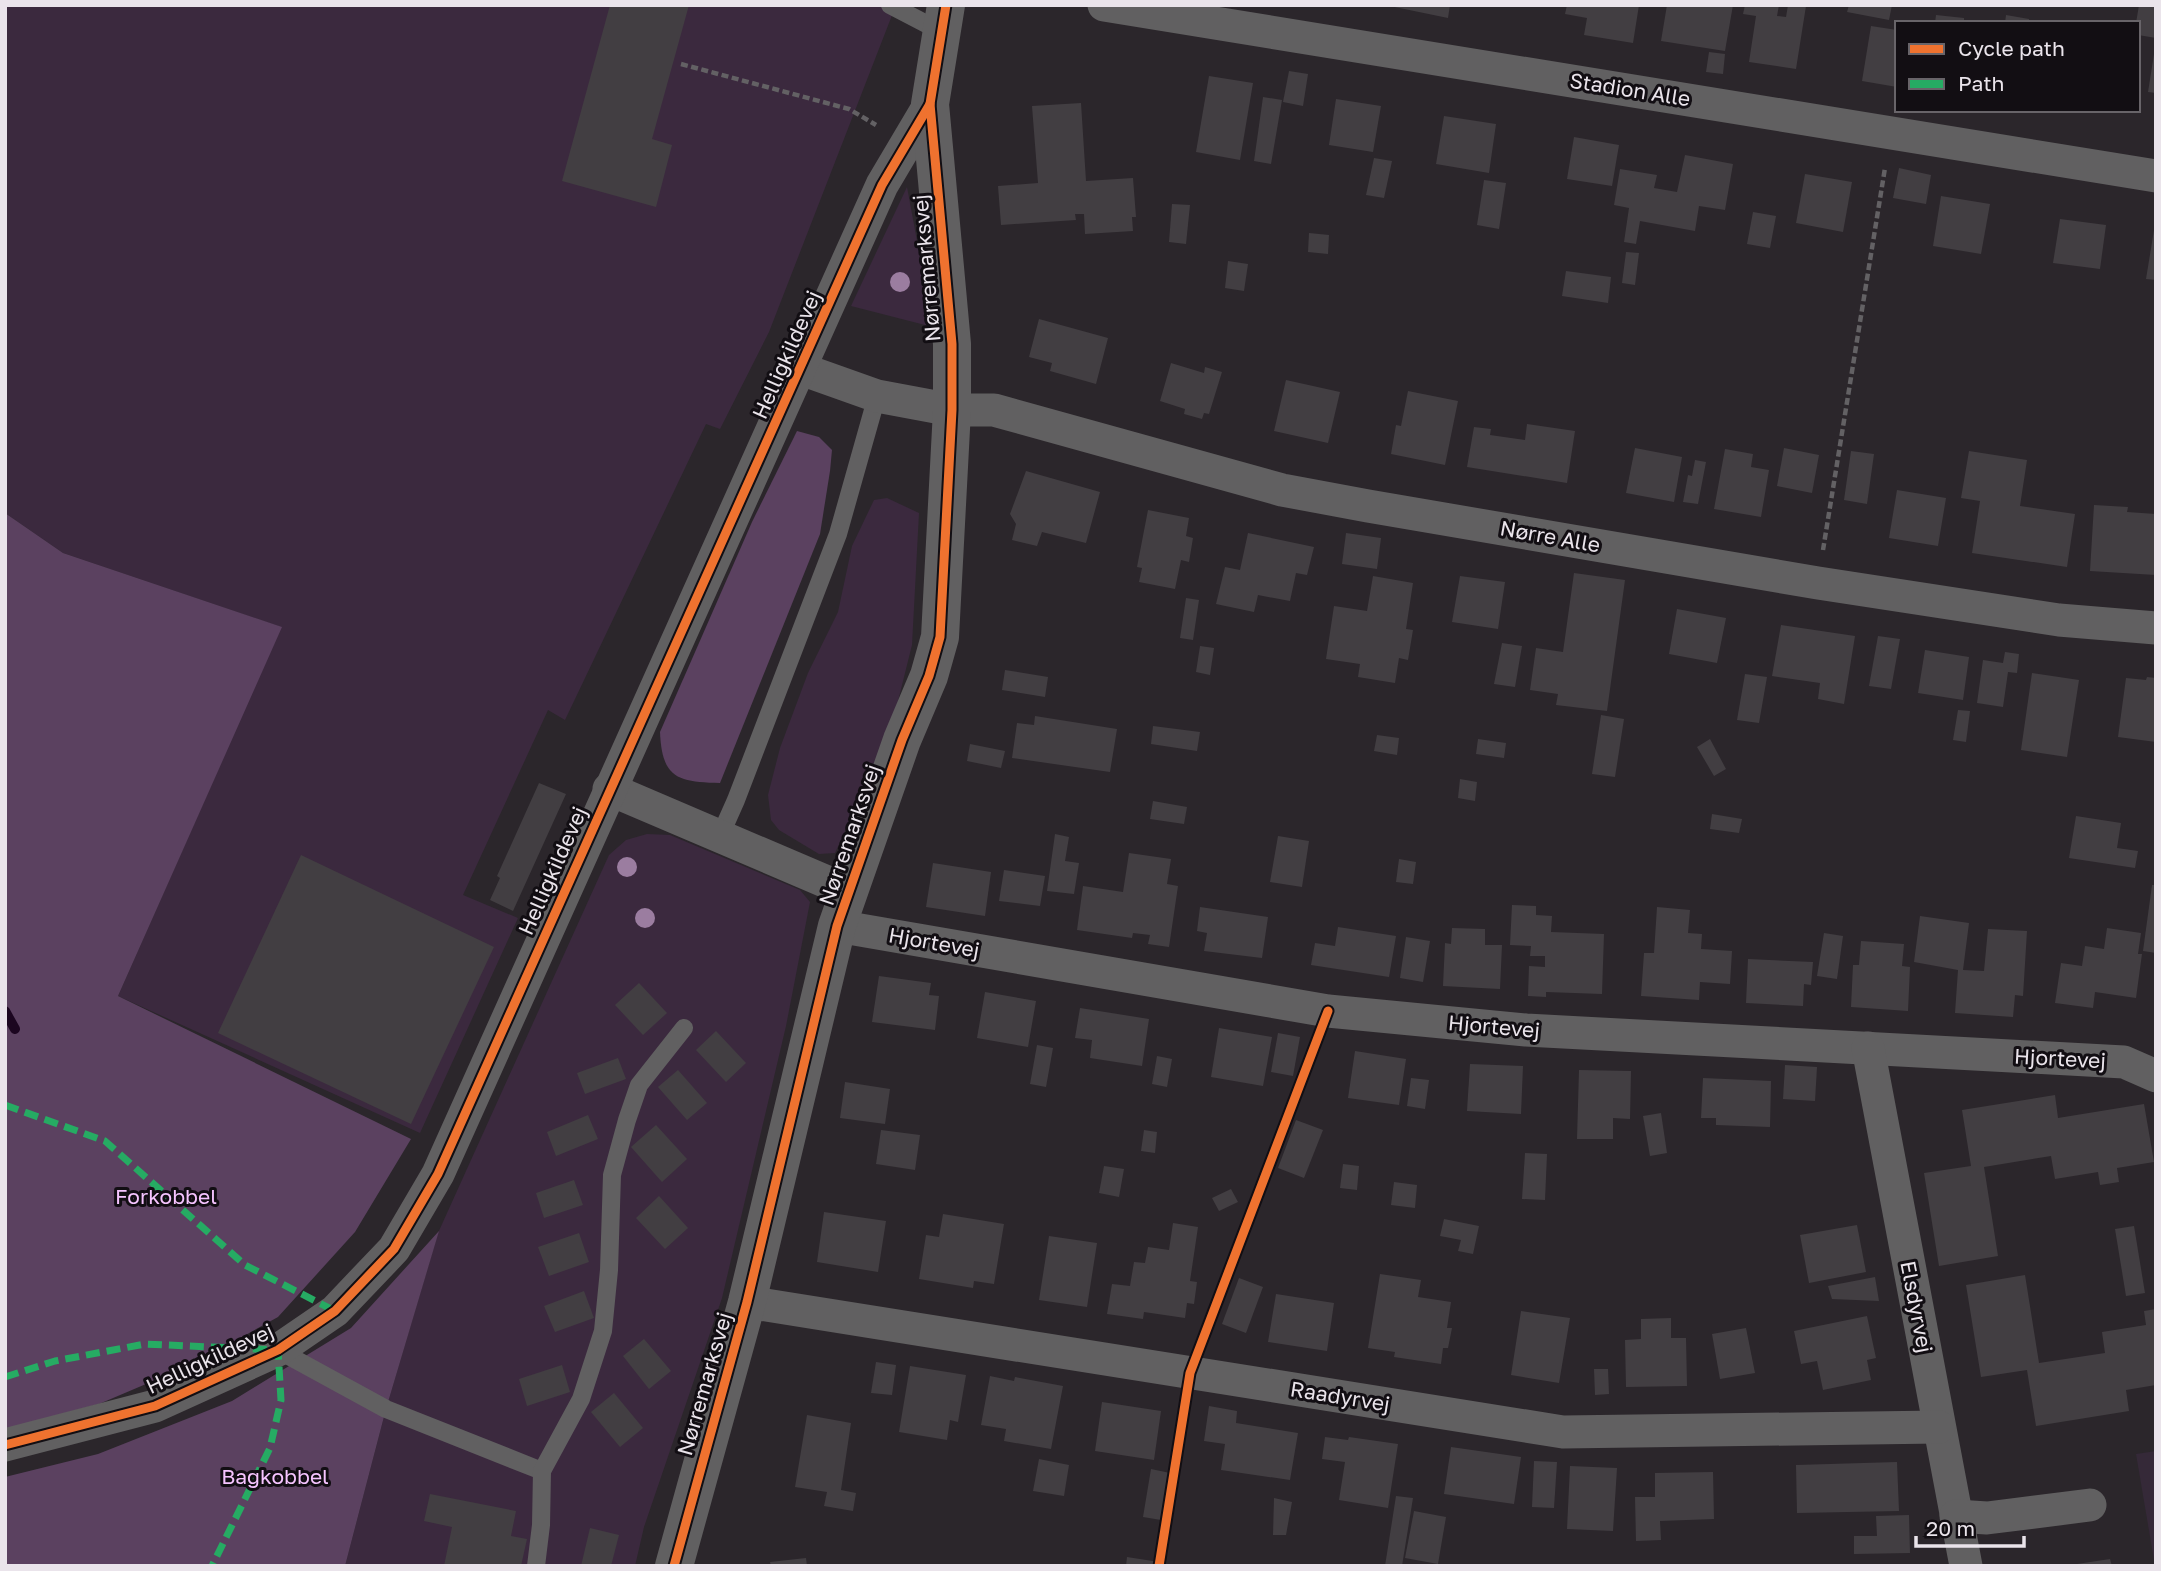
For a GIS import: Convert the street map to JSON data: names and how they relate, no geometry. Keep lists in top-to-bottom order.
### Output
{
  "streets": {
    "street": [
      "Stadion Alle",
      "Nørremarksvej",
      "Helligkildevej",
      "Nørre Alle",
      "Hjortevej",
      "Elsdyrvej",
      "Raadyrvej"
    ]
  },
  "crossings": [
    ["Nørremarksvej", "Helligkildevej"],
    ["Nørremarksvej", "Nørre Alle"],
    ["Nørremarksvej", "Hjortevej"],
    ["Nørremarksvej", "Raadyrvej"],
    ["Helligkildevej", "Nørre Alle"],
    ["Helligkildevej", "Hjortevej"],
    ["Hjortevej", "Elsdyrvej"],
    ["Elsdyrvej", "Raadyrvej"]
  ],
  "parks": ["Forkobbel", "Bagkobbel"],
  "legend": ["Cycle path", "Path"],
  "scale_bar": "20 m"
}
